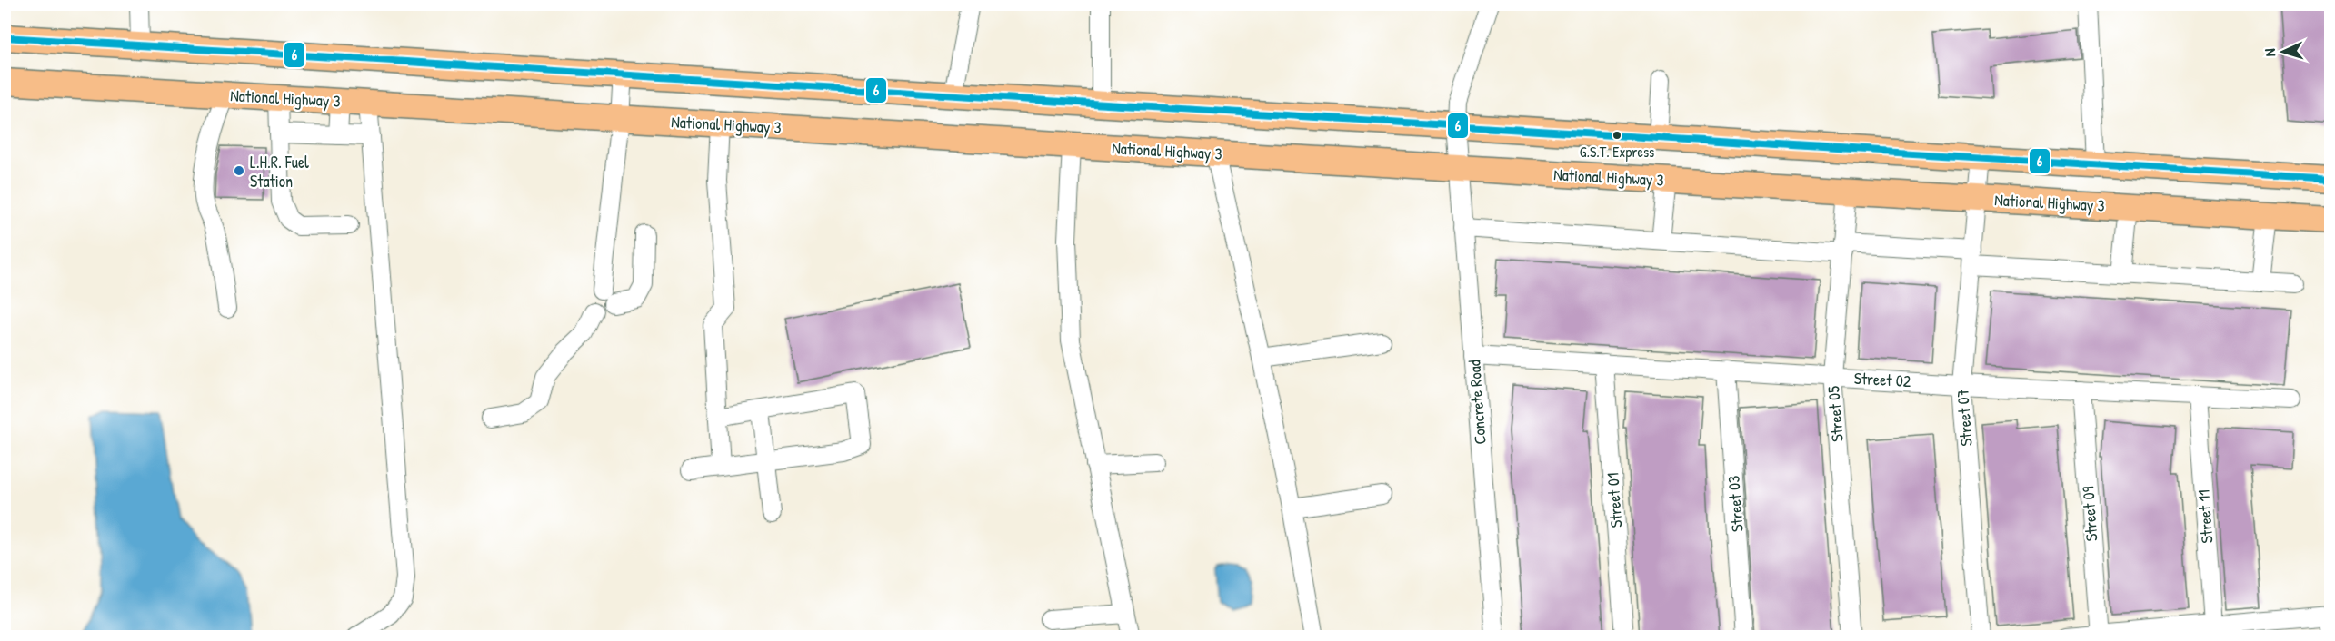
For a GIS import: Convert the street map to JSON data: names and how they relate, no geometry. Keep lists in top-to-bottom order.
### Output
{
  "streets": {
    "highway": ["National Highway 3"],
    "street": [
      "Street 02",
      "Concrete Road",
      "Street 05",
      "Street 07",
      "Street 01",
      "Street 03",
      "Street 09",
      "Street 11"
    ]
  },
  "crossings": [
    ["National Highway 3", "Concrete Road"],
    ["National Highway 3", "Street 05"],
    ["National Highway 3", "Street 07"],
    ["Street 02", "Concrete Road"],
    ["Street 02", "Street 05"],
    ["Street 02", "Street 07"],
    ["Street 02", "Street 01"],
    ["Street 02", "Street 03"],
    ["Street 02", "Street 09"],
    ["Street 02", "Street 11"]
  ],
  "places": ["G.S.T. Express", "L.H.R. Fuel Station"],
  "lines": ["transit line 6"],
  "north": "left"
}
